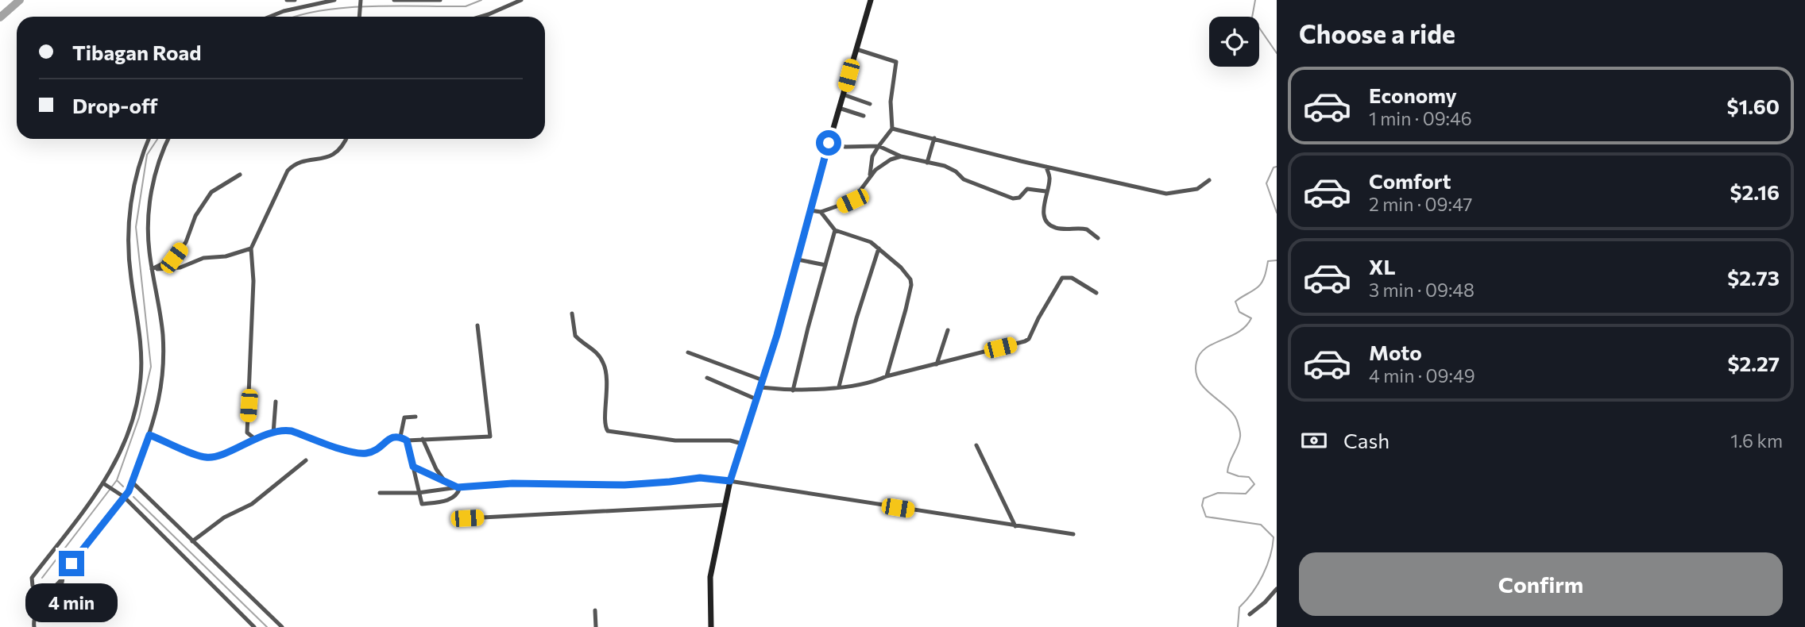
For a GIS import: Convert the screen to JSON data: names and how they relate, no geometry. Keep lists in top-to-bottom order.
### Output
{
  "page": {
    "heading": "Choose a ride",
    "banner": ["Tibagan Road", "Drop-off"],
    "list": [
      {
        "name": "Economy",
        "note": "1 min · 09:46",
        "value": "$1.60"
      },
      {
        "name": "Comfort",
        "note": "2 min · 09:47",
        "value": "$2.16"
      },
      {
        "name": "XL",
        "note": "3 min · 09:48",
        "value": "$2.73"
      },
      {
        "name": "Moto",
        "note": "4 min · 09:49",
        "value": "$2.27"
      }
    ],
    "pay": ["Cash", "1.6 km"],
    "buttons": "Confirm",
    "bubble": "4 min"
  }
}
